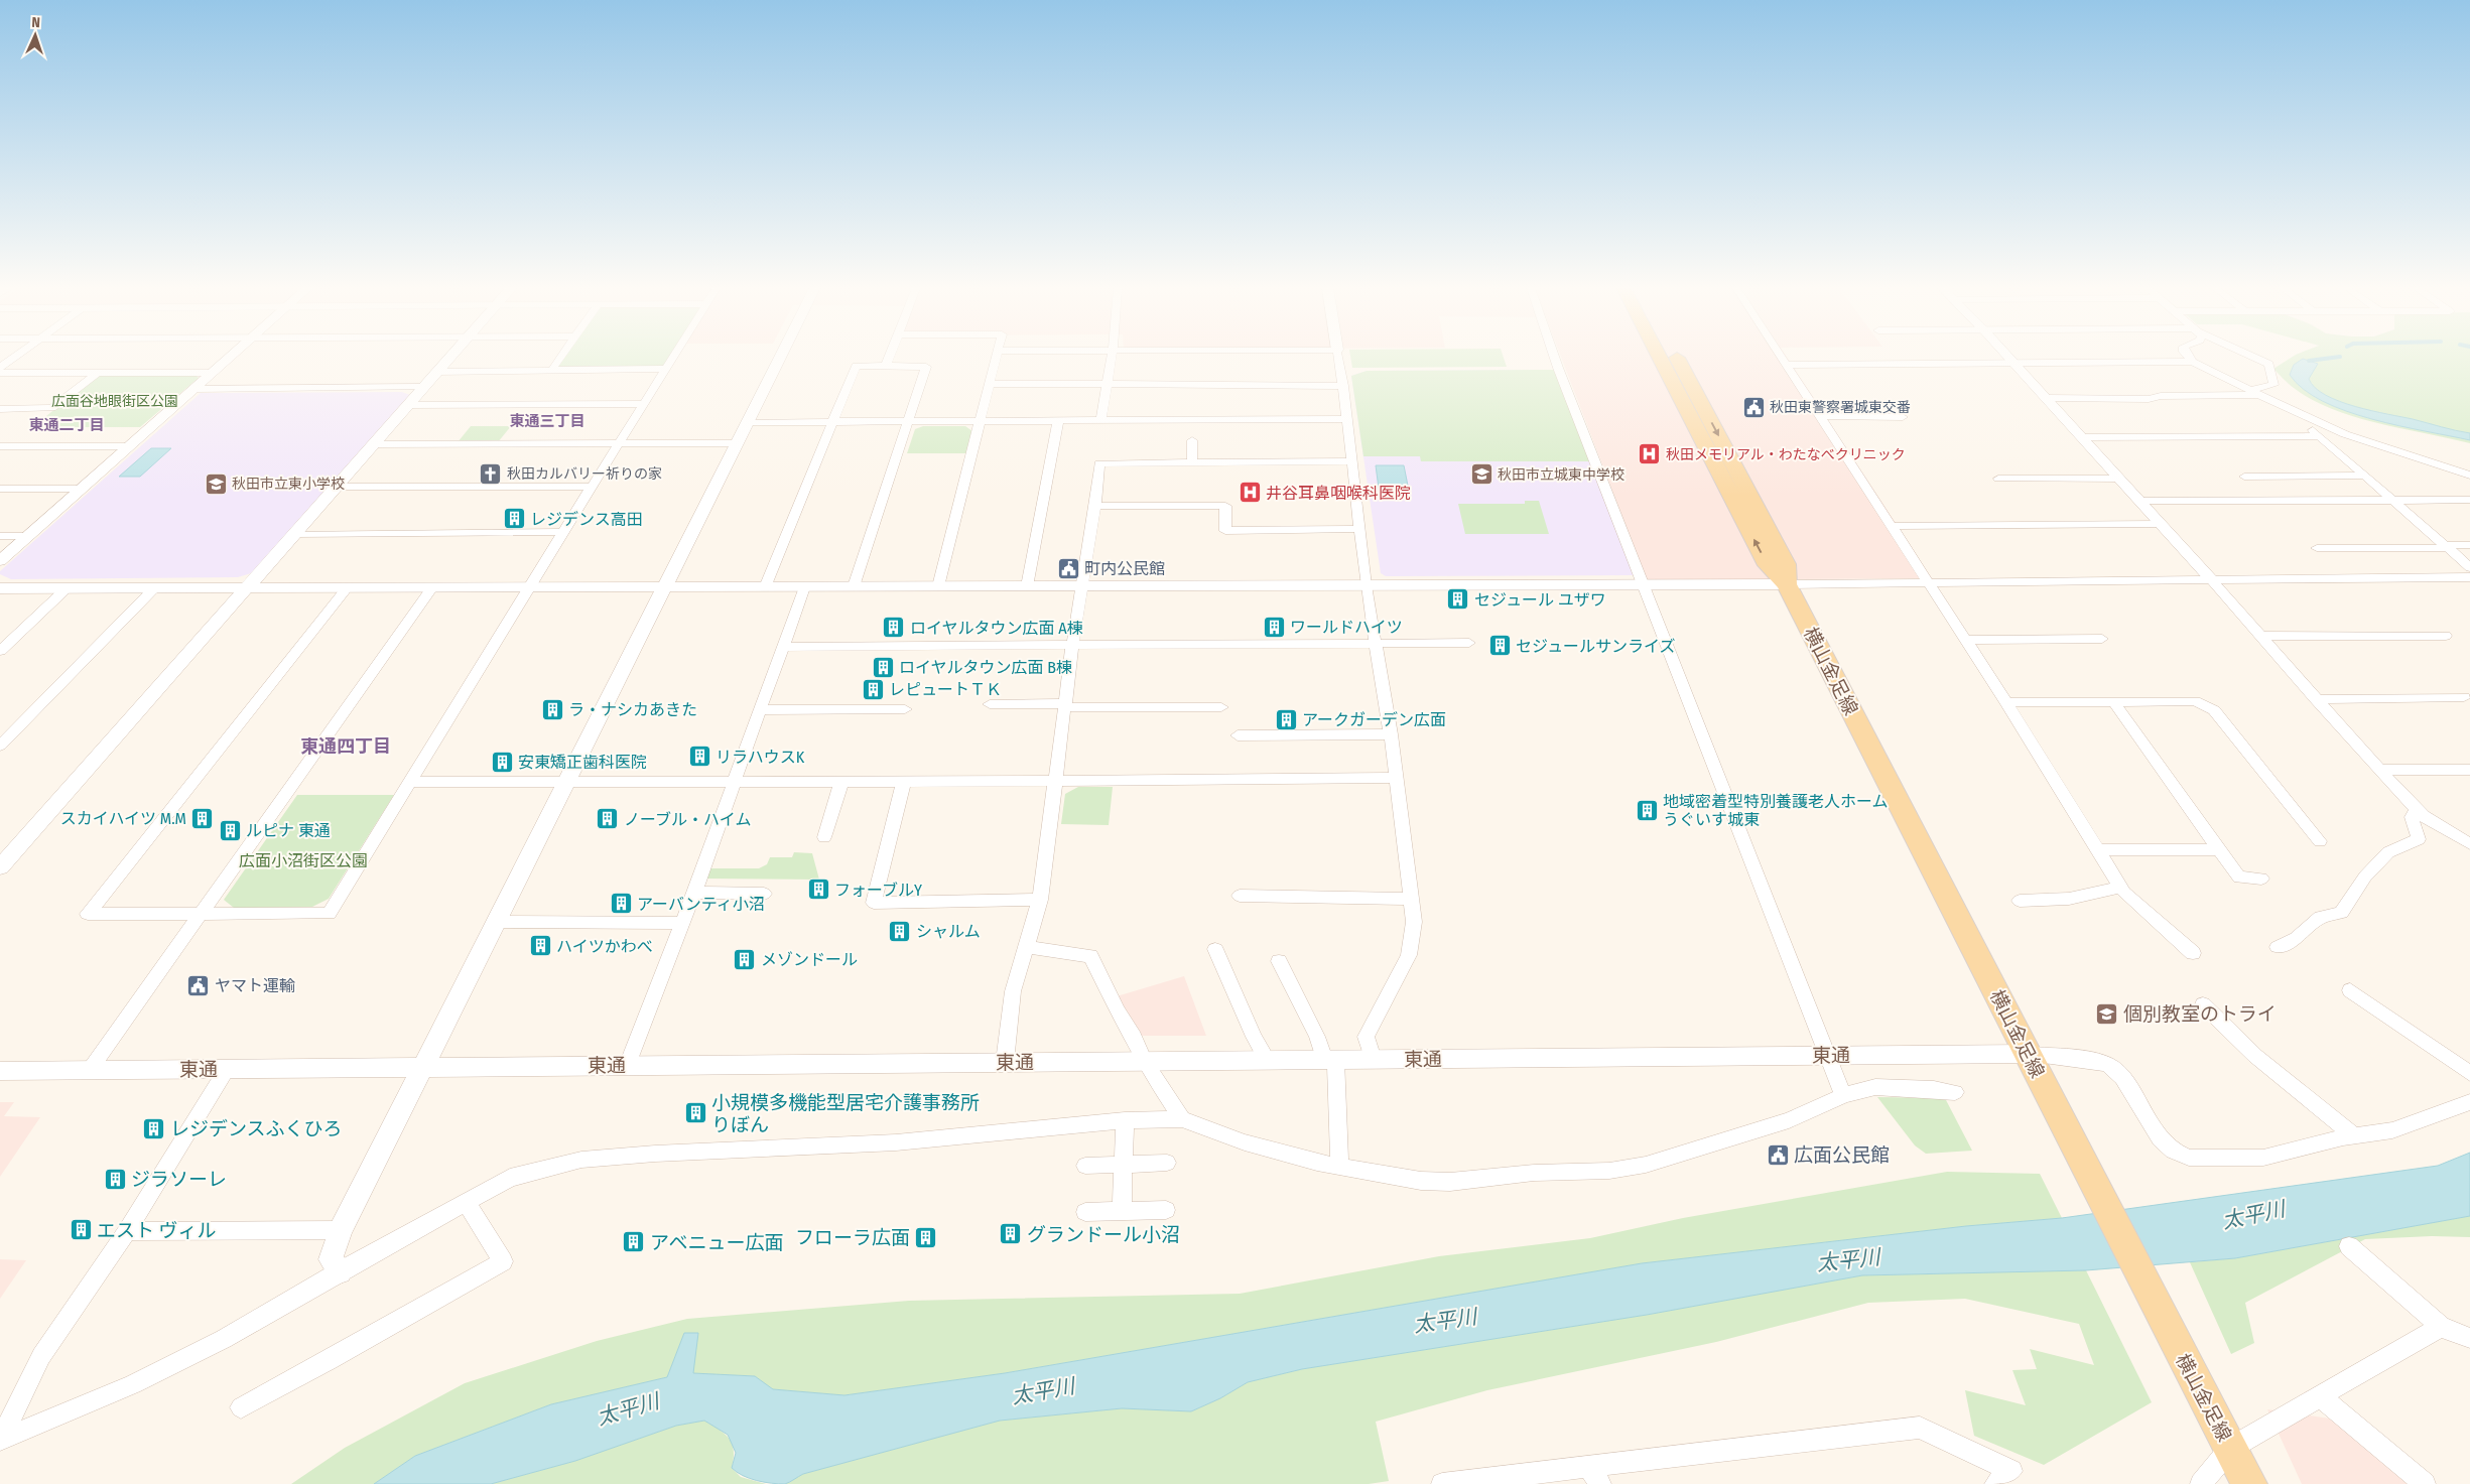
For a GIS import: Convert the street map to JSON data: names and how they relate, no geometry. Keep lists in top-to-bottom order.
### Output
{
  "streets": {
    "main road": ["横山金足線"],
    "street": ["東通"]
  },
  "crossings": [
    ["横山金足線", "東通"]
  ],
  "districts": ["東通三丁目", "東通二丁目", "東通四丁目"],
  "water": ["太平川"],
  "parks": ["広面谷地眼街区公園", "広面小沼街区公園"],
  "places": {
    "public building": [
      "秋田東警察署城東交番",
      "町内公民館",
      "ヤマト運輸",
      "広面公民館"
    ],
    "hospital": ["秋田メモリアル・わたなべクリニック", "井谷耳鼻咽喉科医院"],
    "church": ["秋田カルバリー祈りの家"],
    "school or university": ["秋田市立城東中学校", "秋田市立東小学校", "個別教室のトライ"],
    "building": [
      "レジデンス高田",
      "セジュール ユザワ",
      "ワールドハイツ",
      "ロイヤルタウン広面 A棟",
      "セジュールサンライズ",
      "ロイヤルタウン広面 B棟",
      "レピュートＴＫ",
      "ラ・ナシカあきた",
      "アークガーデン広面",
      "リラハウスK",
      "安東矯正歯科医院",
      "地域密着型特別養護老人ホーム うぐいす城東",
      "スカイハイツ M.M",
      "ノーブル・ハイム",
      "ルピナ 東通",
      "フォーブルY",
      "アーバンティ小沼",
      "シャルム",
      "ハイツかわべ",
      "メゾンドール",
      "小規模多機能型居宅介護事務所 りぼん",
      "レジデンスふくひろ",
      "ジラソーレ",
      "エスト ヴィル",
      "グランドール小沼",
      "フローラ広面",
      "アベニュー広面"
    ]
  },
  "north": "top"
}
